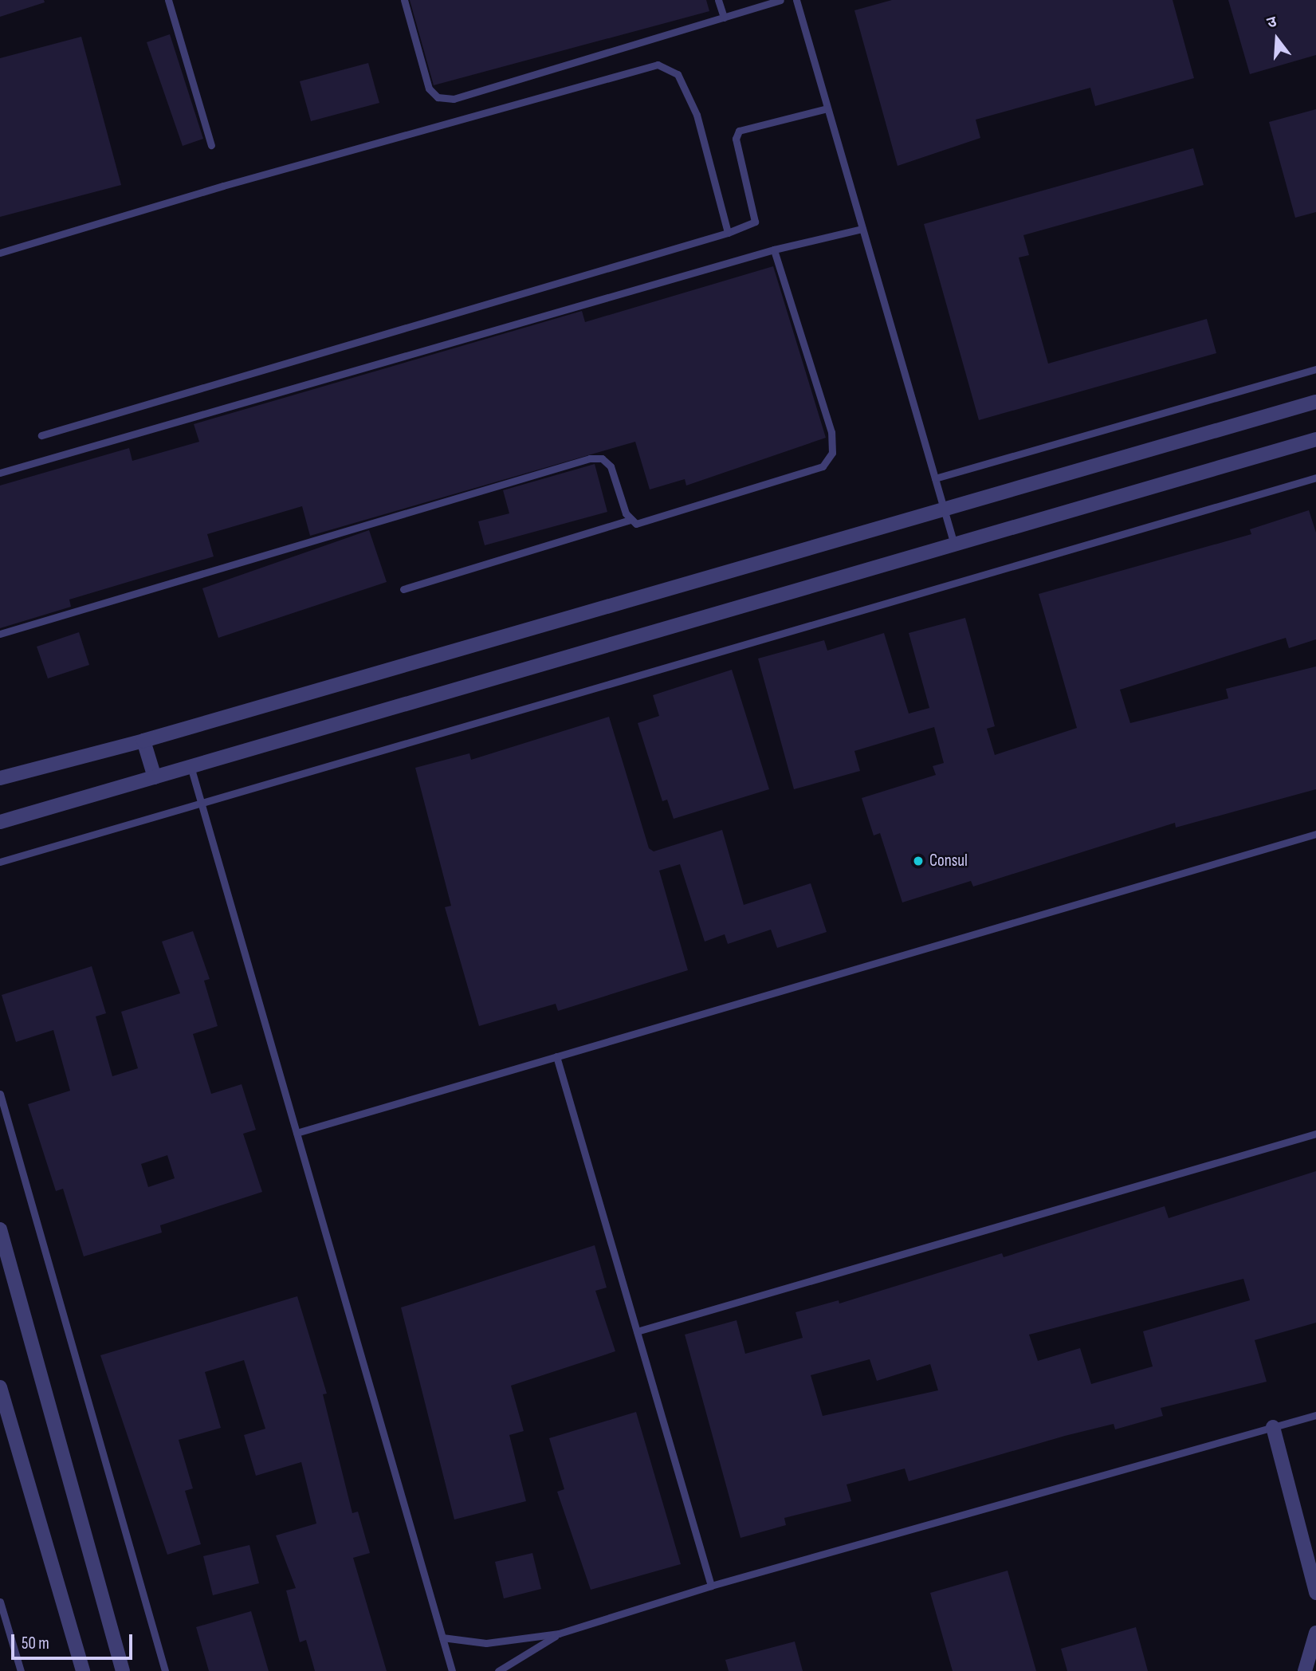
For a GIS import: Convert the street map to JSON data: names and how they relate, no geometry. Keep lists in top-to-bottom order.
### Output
{
  "places": ["Consul"],
  "scale_bar": "50 m",
  "north": "top"
}
